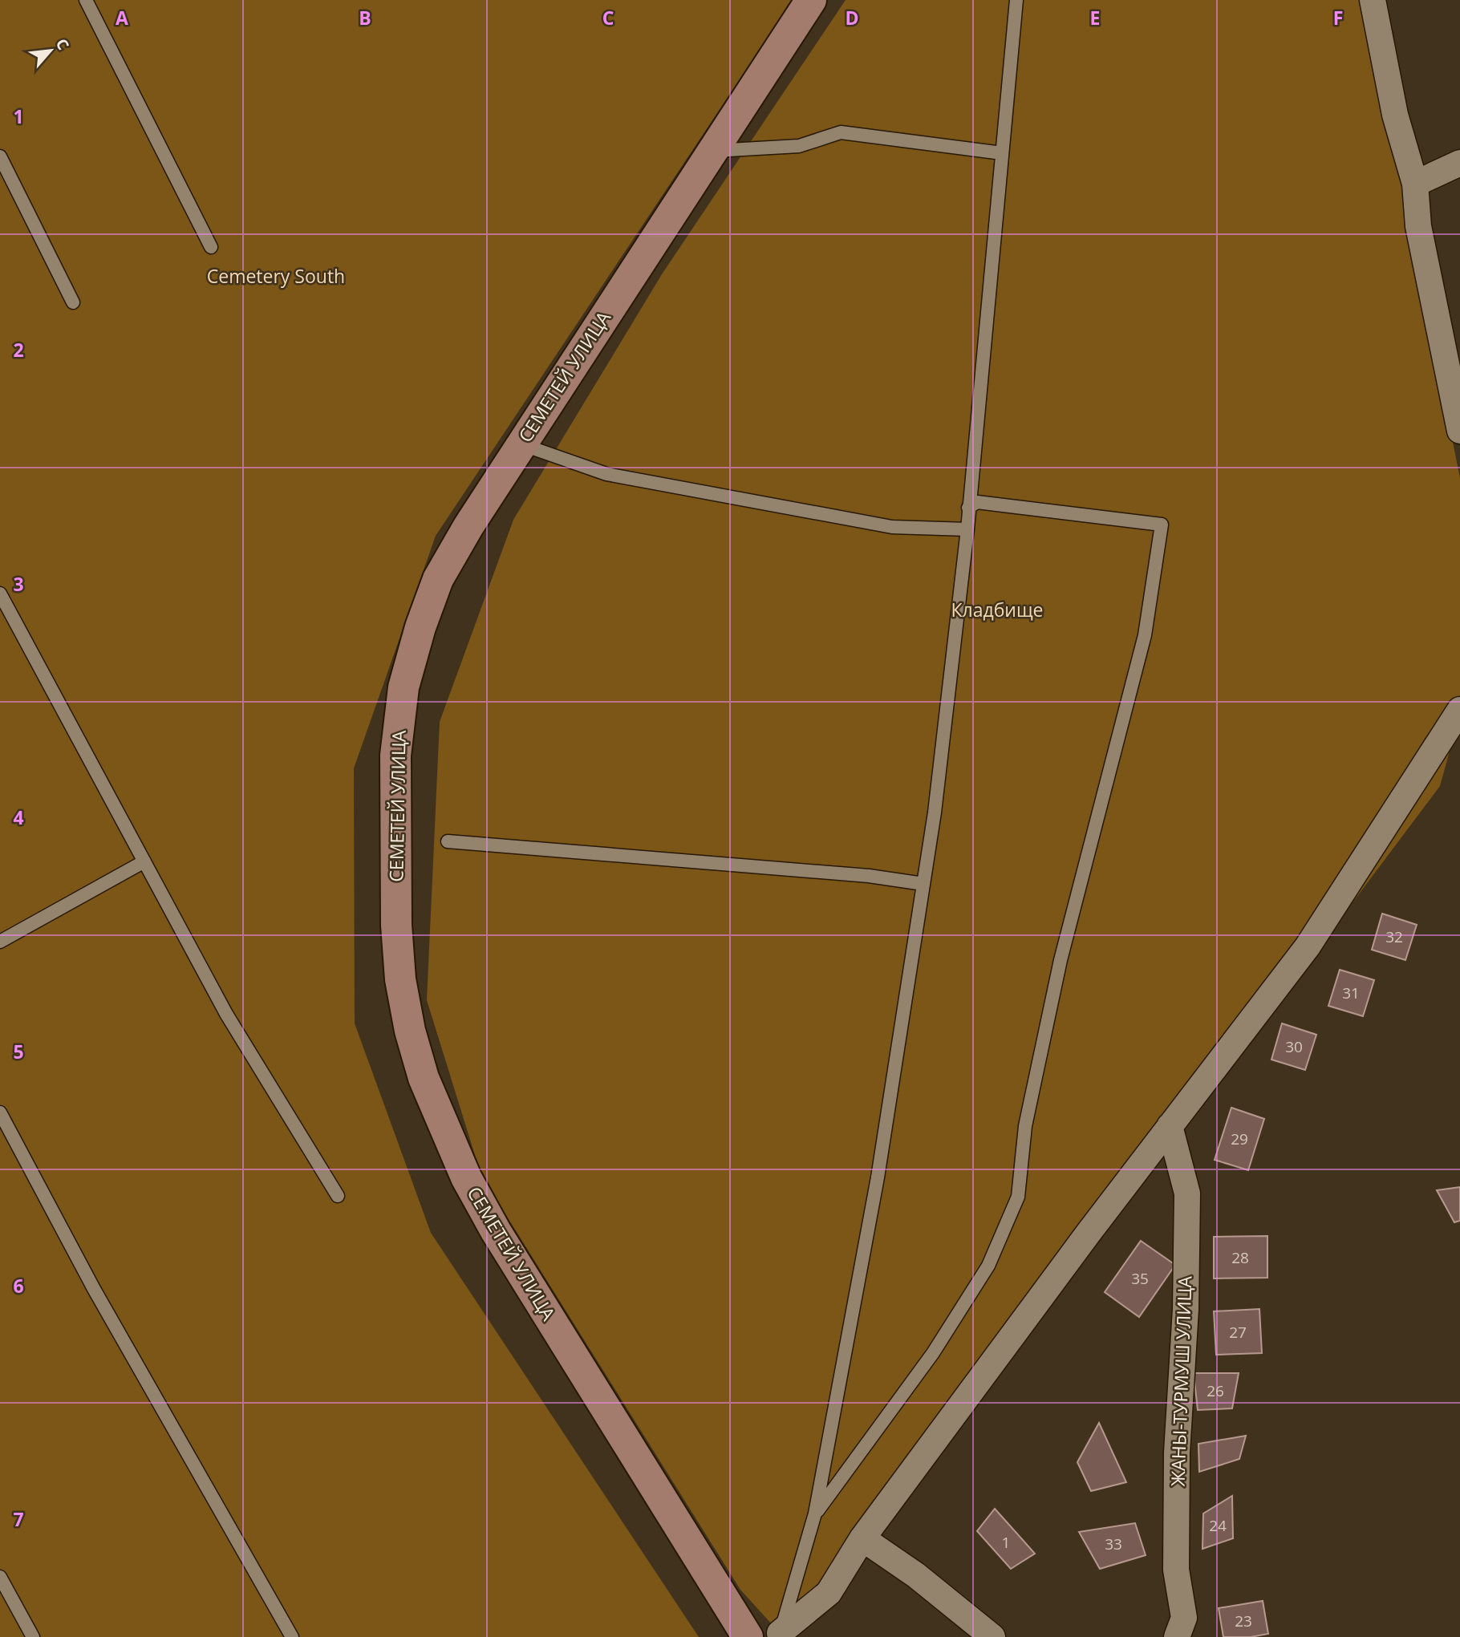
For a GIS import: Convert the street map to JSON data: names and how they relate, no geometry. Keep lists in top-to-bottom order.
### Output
{
  "streets": {
    "street": ["СЕМЕТЕЙ УЛИЦА", "ЖАНЫ-ТУРМУШ УЛИЦА"]
  },
  "parks": ["Cemetery South", "Кладбище"],
  "house_numbers": [
    "32",
    "31",
    "30",
    "29",
    "28",
    "35",
    "27",
    "26",
    "24",
    "1",
    "33",
    "23"
  ],
  "north": "top right",
  "grid": {
    "columns": [
      "A",
      "B",
      "C",
      "D",
      "E",
      "F"
    ],
    "rows": [
      "1",
      "2",
      "3",
      "4",
      "5",
      "6",
      "7"
    ]
  }
}
